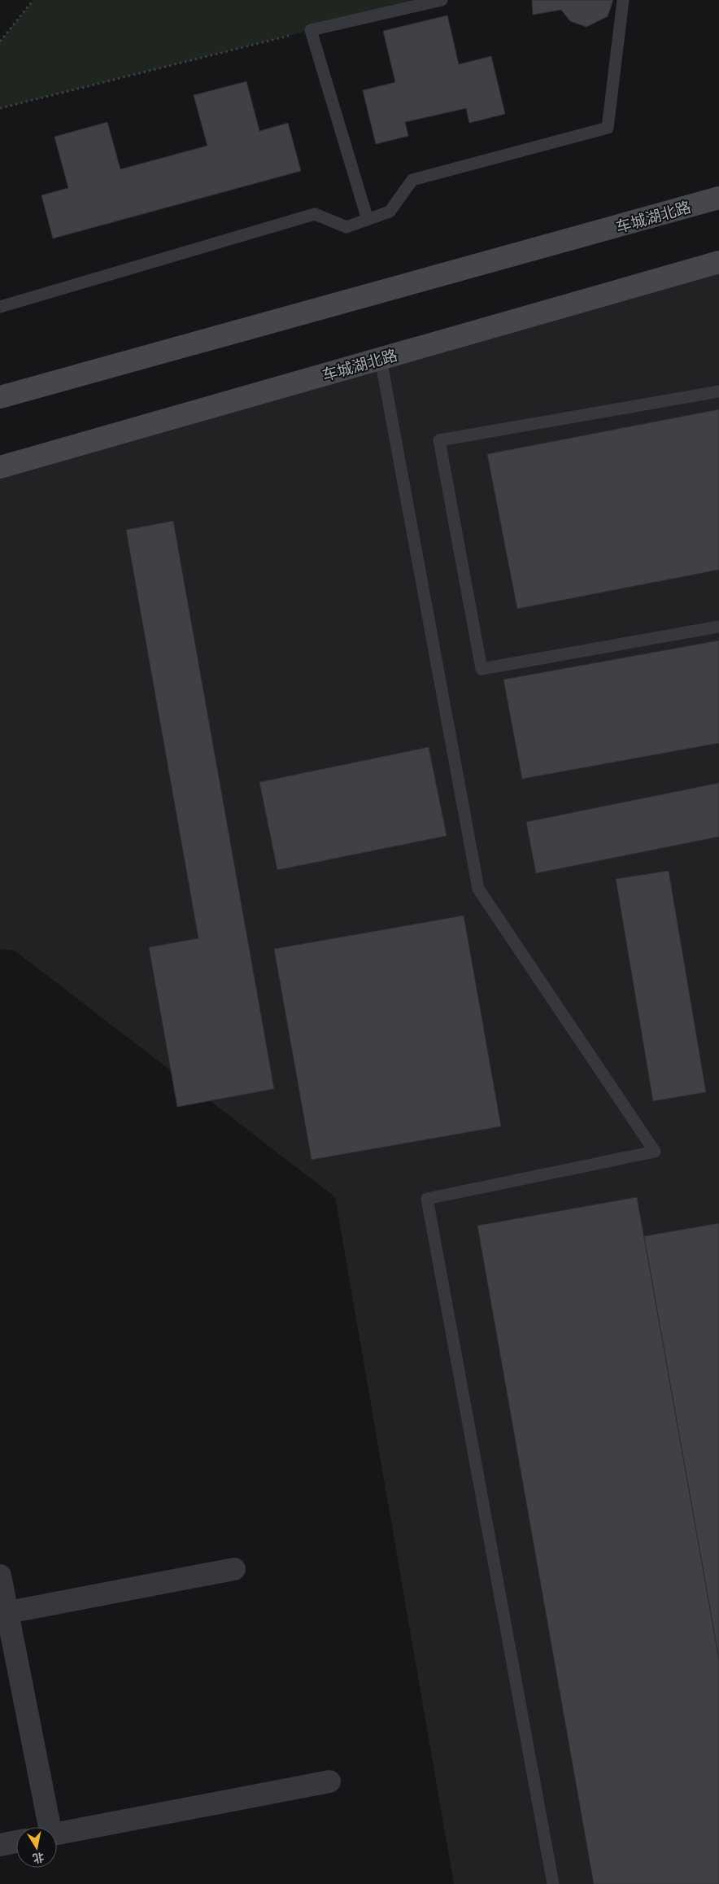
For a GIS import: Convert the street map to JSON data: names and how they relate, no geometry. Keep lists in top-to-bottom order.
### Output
{
  "streets": {
    "main road": ["车城湖北路"]
  },
  "north": "bottom"
}
